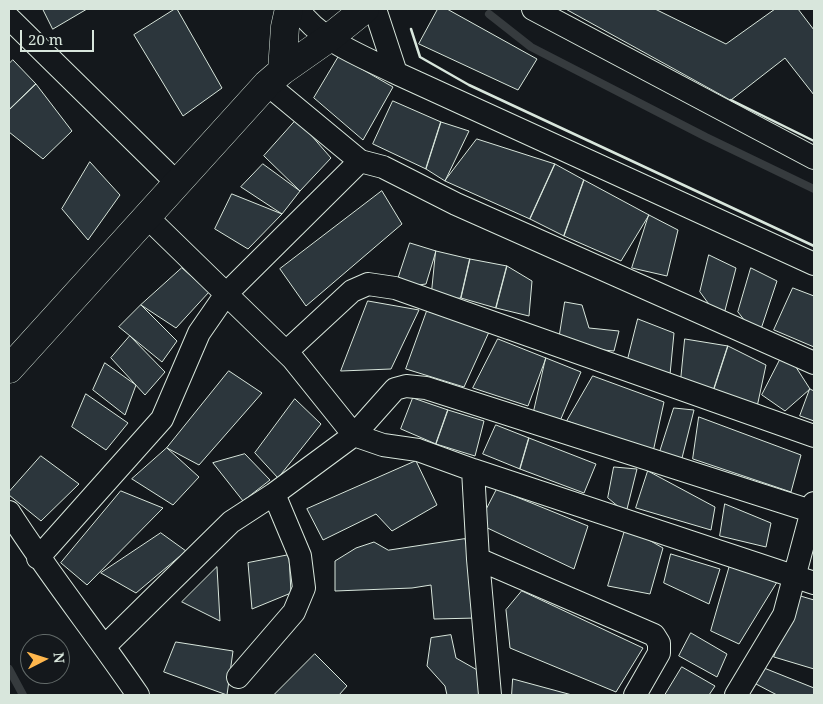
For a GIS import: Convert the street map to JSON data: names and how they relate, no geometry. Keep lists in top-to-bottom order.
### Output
{
  "scale_bar": "20 m",
  "north": "right"
}
